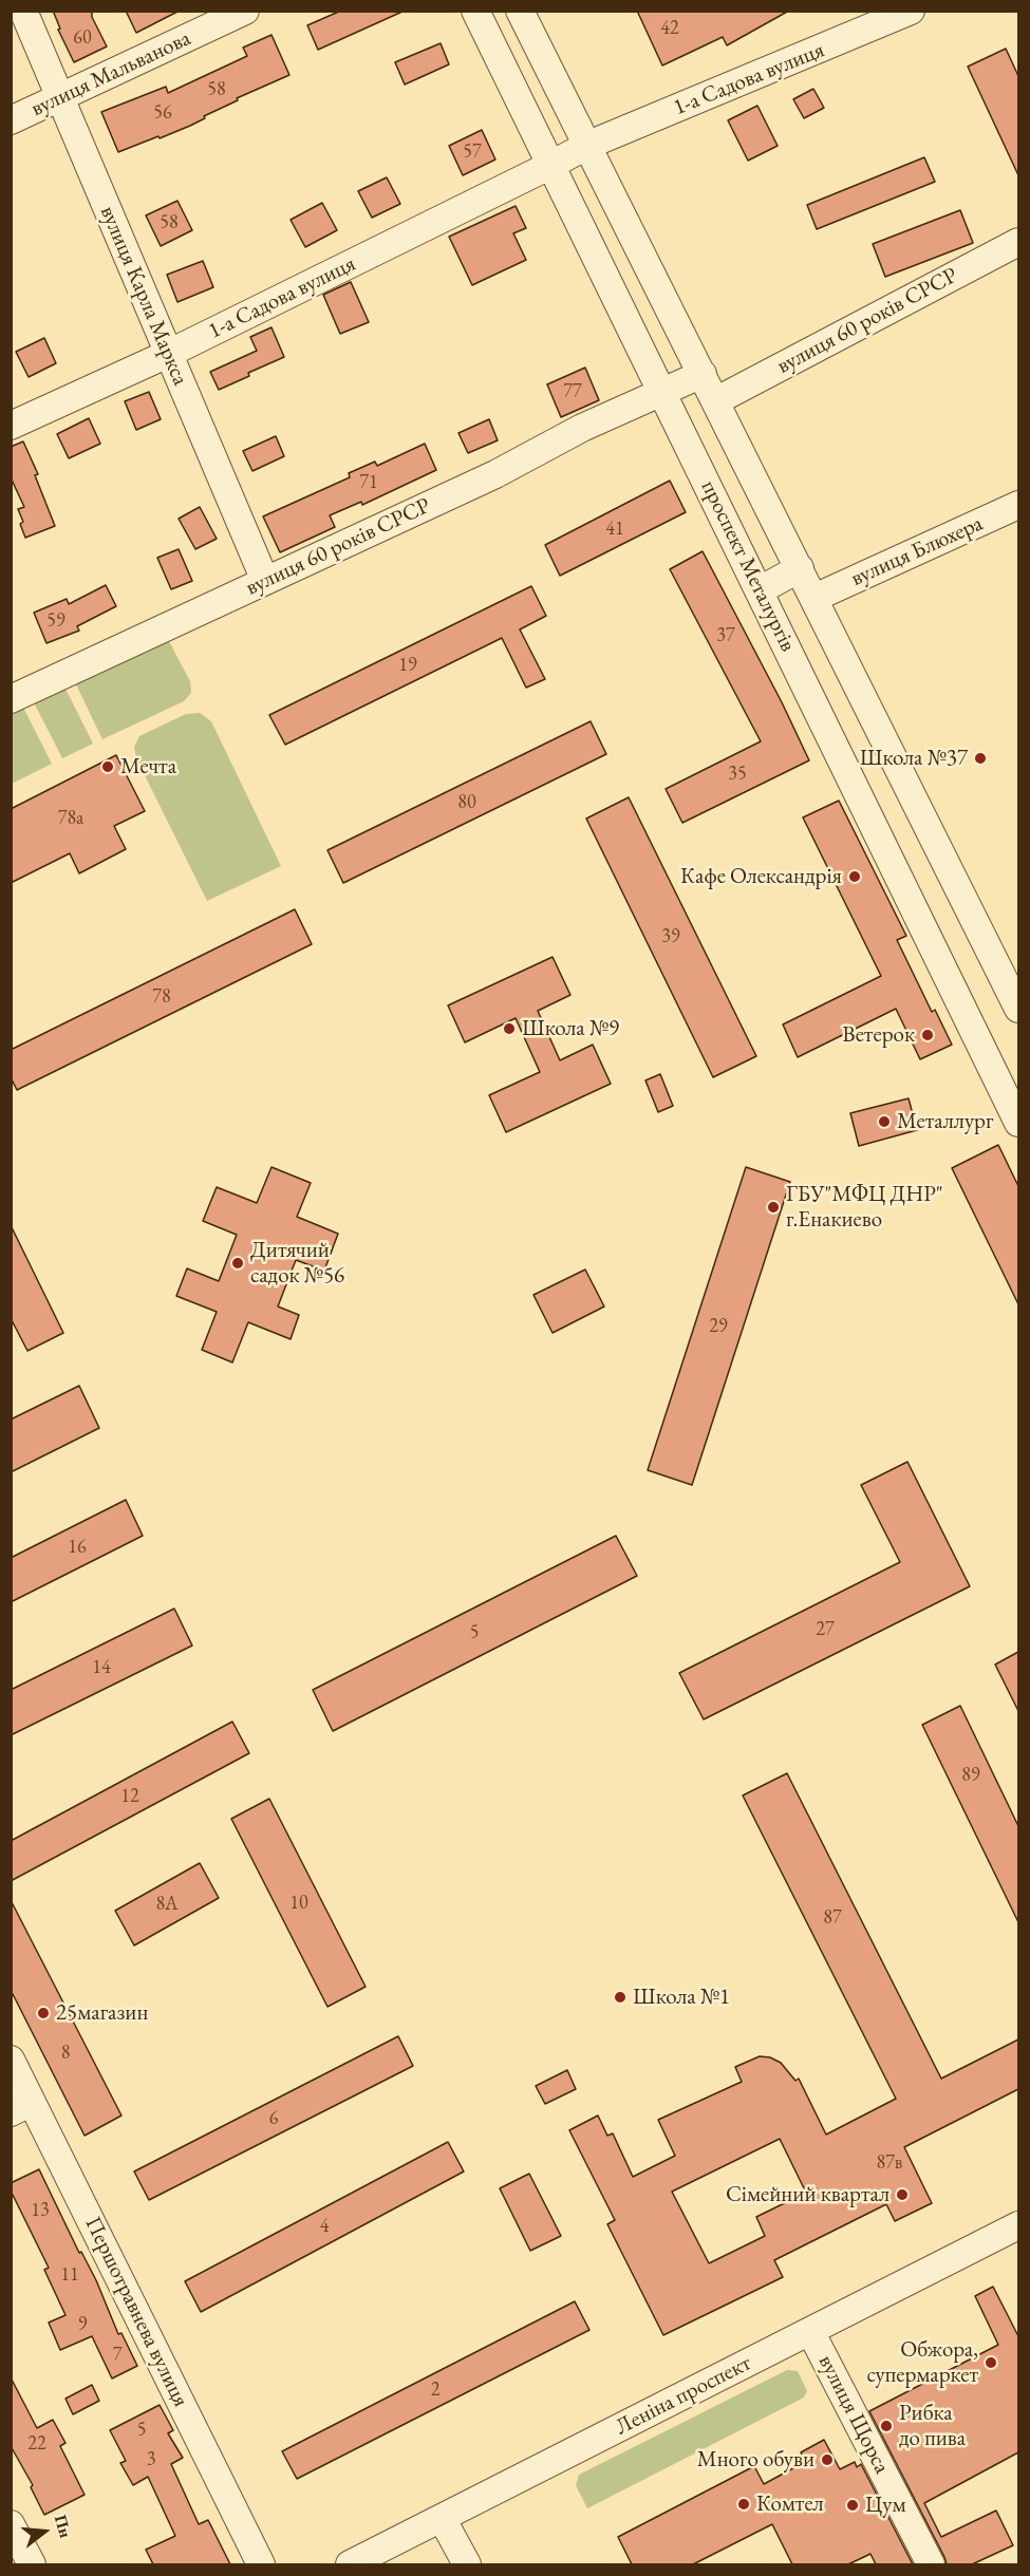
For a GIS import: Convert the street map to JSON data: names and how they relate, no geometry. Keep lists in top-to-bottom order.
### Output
{
  "streets": {
    "street": [
      "вулиця Мальванова",
      "1-а Садова вулиця",
      "вулиця Карла Маркса",
      "вулиця 60 років СРСР",
      "вулиця Блюхера",
      "проспект Металургів",
      "Першотравнева вулиця",
      "Леніна проспект",
      "вулиця Щорса"
    ]
  },
  "crossings": [
    ["вулиця Мальванова", "вулиця Карла Маркса"],
    ["1-а Садова вулиця", "вулиця Карла Маркса"],
    ["1-а Садова вулиця", "проспект Металургів"],
    ["вулиця Карла Маркса", "вулиця 60 років СРСР"],
    ["вулиця 60 років СРСР", "проспект Металургів"],
    ["вулиця Блюхера", "проспект Металургів"],
    ["Леніна проспект", "вулиця Щорса"]
  ],
  "places": [
    "Школа №37",
    "Мечта",
    "Кафе Олександрія",
    "Школа №9",
    "Ветерок",
    "Металлург",
    "ГБУ\"МФЦ ДНР\" г.Енакиево",
    "Дитячий садок №56",
    "Школа №1",
    "25магазин",
    "Сімейний квартал",
    "Обжора, супермаркет",
    "Рибка до пива",
    "Много обуви",
    "Комтел",
    "Цум"
  ],
  "house_numbers": [
    "42",
    "60",
    "58",
    "56",
    "57",
    "58",
    "77",
    "71",
    "41",
    "59",
    "37",
    "19",
    "35",
    "80",
    "78а",
    "39",
    "78",
    "29",
    "16",
    "27",
    "5",
    "14",
    "89",
    "12",
    "10",
    "8А",
    "87",
    "8",
    "6",
    "87в",
    "13",
    "4",
    "11",
    "9",
    "7",
    "2",
    "5",
    "22",
    "3"
  ],
  "north": "right"
}
